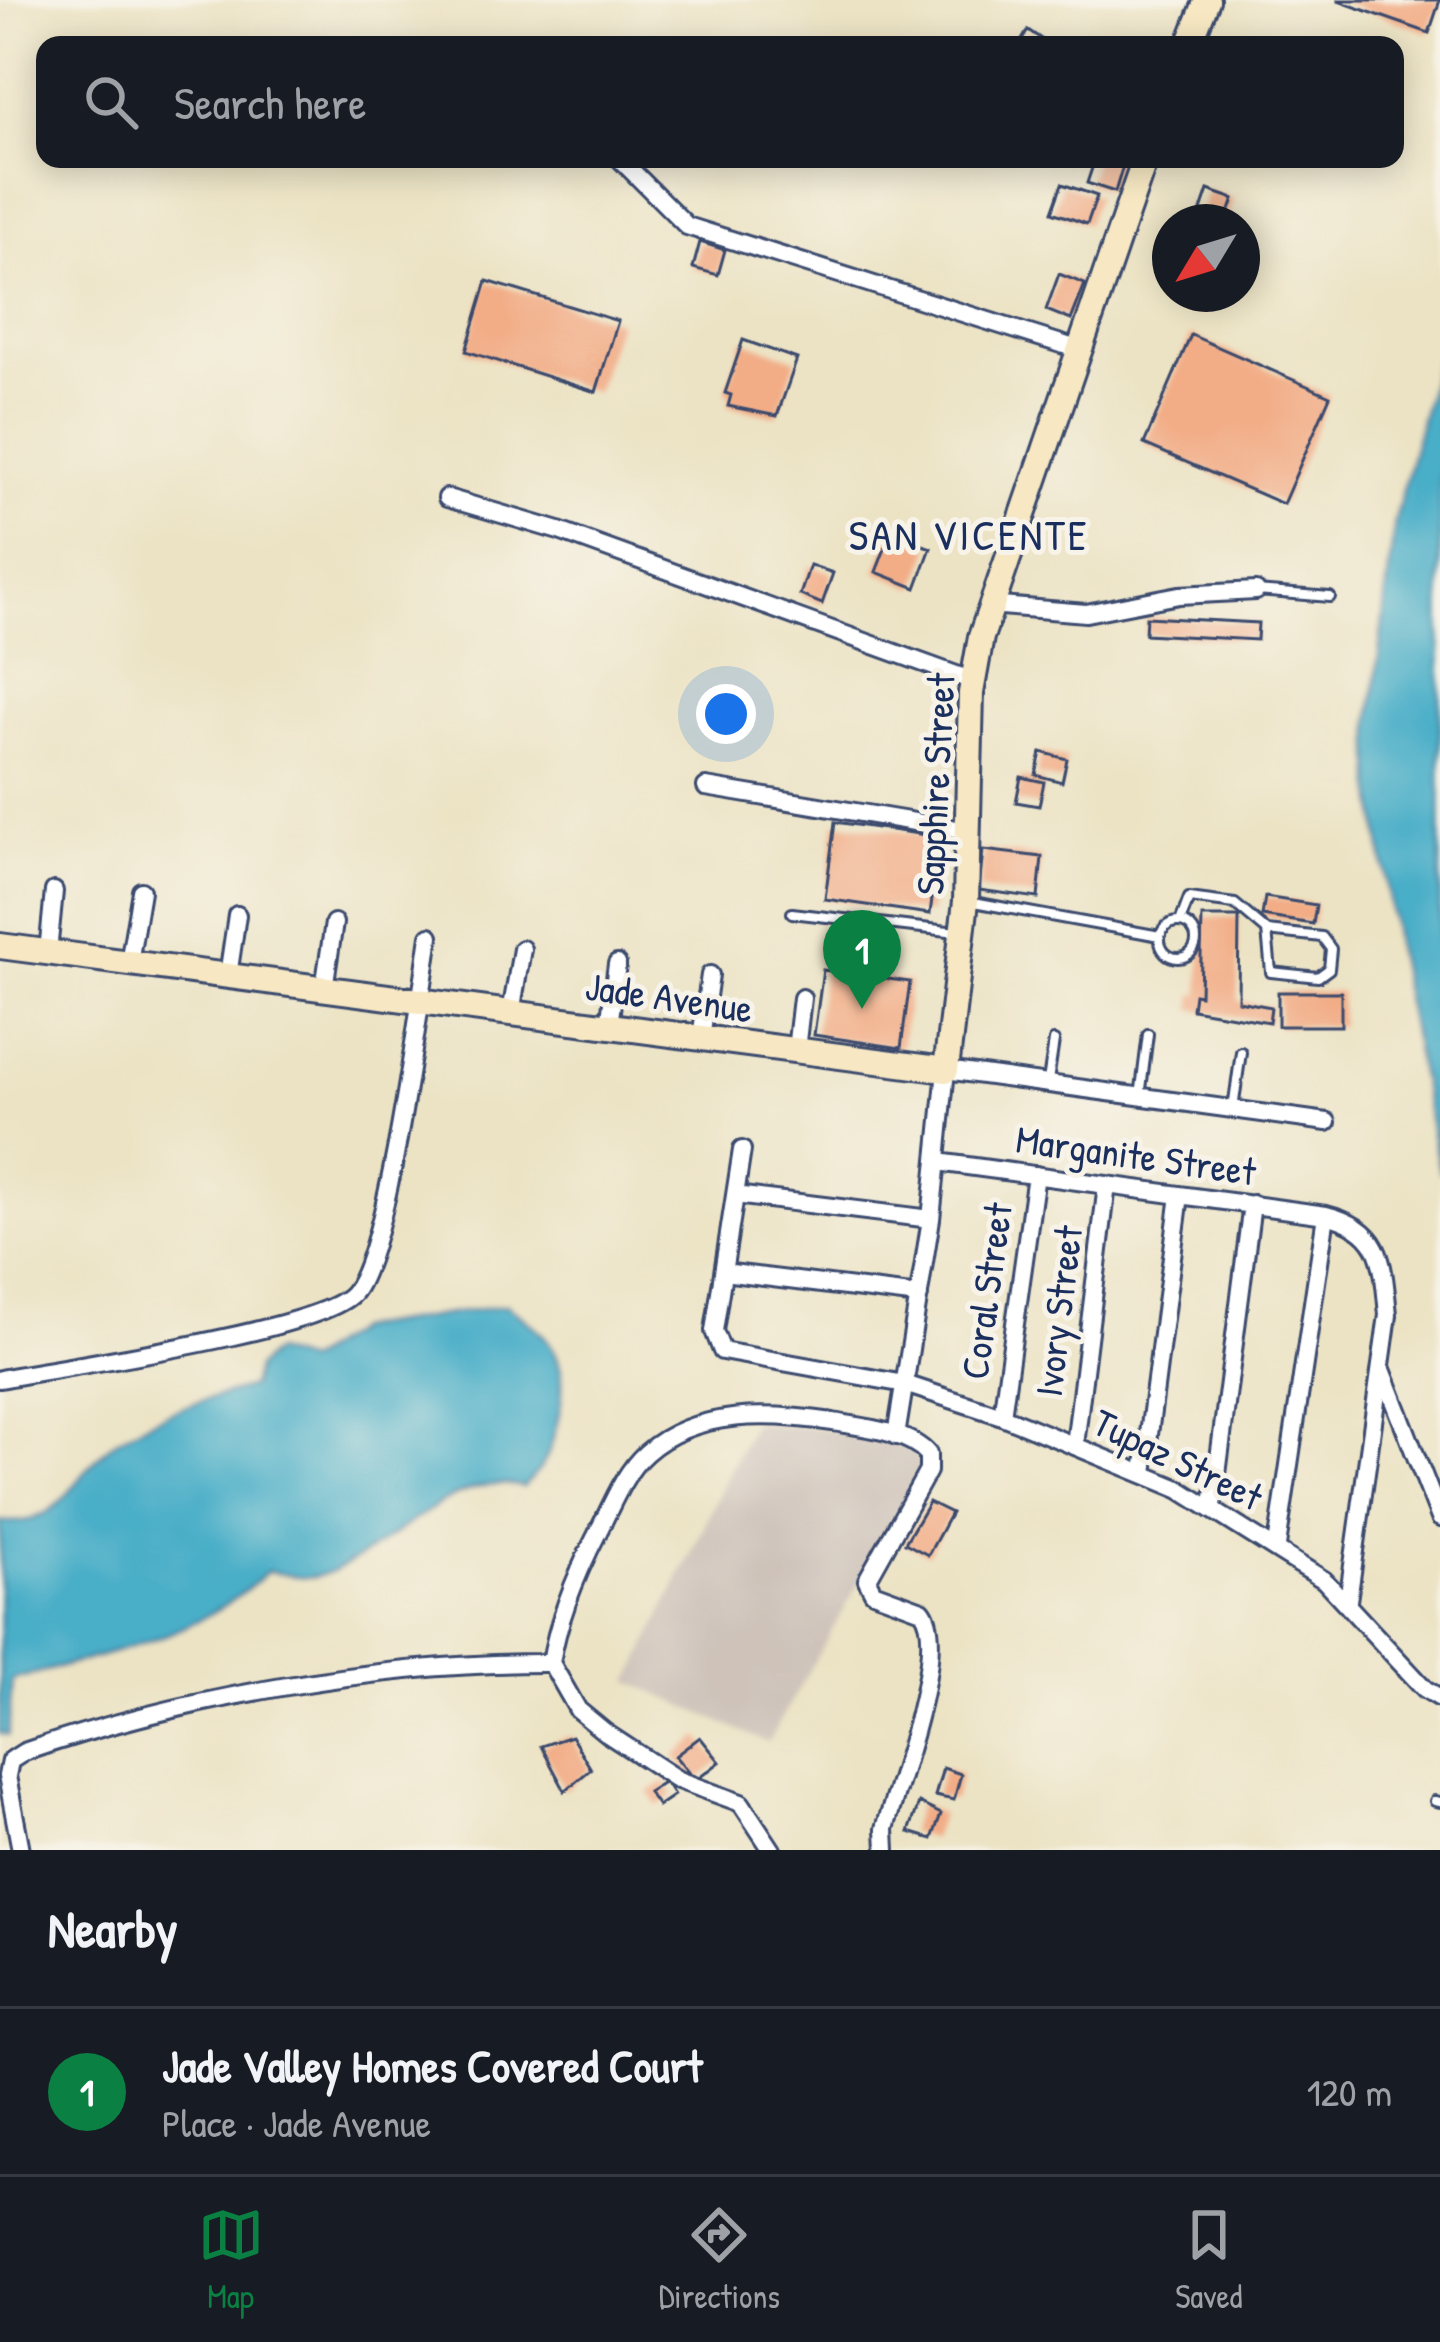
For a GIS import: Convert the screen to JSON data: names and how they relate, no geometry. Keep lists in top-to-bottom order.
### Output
{
  "streets": {
    "street": [
      "Sapphire Street",
      "Jade Avenue",
      "Marganite Street",
      "Coral Street",
      "Ivory Street",
      "Tupaz Street"
    ]
  },
  "crossings": [
    ["Sapphire Street", "Jade Avenue"],
    ["Sapphire Street", "Marganite Street"],
    ["Sapphire Street", "Tupaz Street"],
    ["Marganite Street", "Coral Street"],
    ["Marganite Street", "Ivory Street"],
    ["Coral Street", "Tupaz Street"],
    ["Ivory Street", "Tupaz Street"]
  ],
  "districts": ["SAN VICENTE"],
  "north": "bottom left",
  "page": {
    "search": "Search here",
    "pins": "1",
    "heading": "Nearby",
    "list": [
      {
        "mark": "1",
        "name": "Jade Valley Homes Covered Court",
        "note": "Place · Jade Avenue",
        "value": "120 m"
      }
    ],
    "nav": ["Map", "Directions", "Saved"]
  }
}
